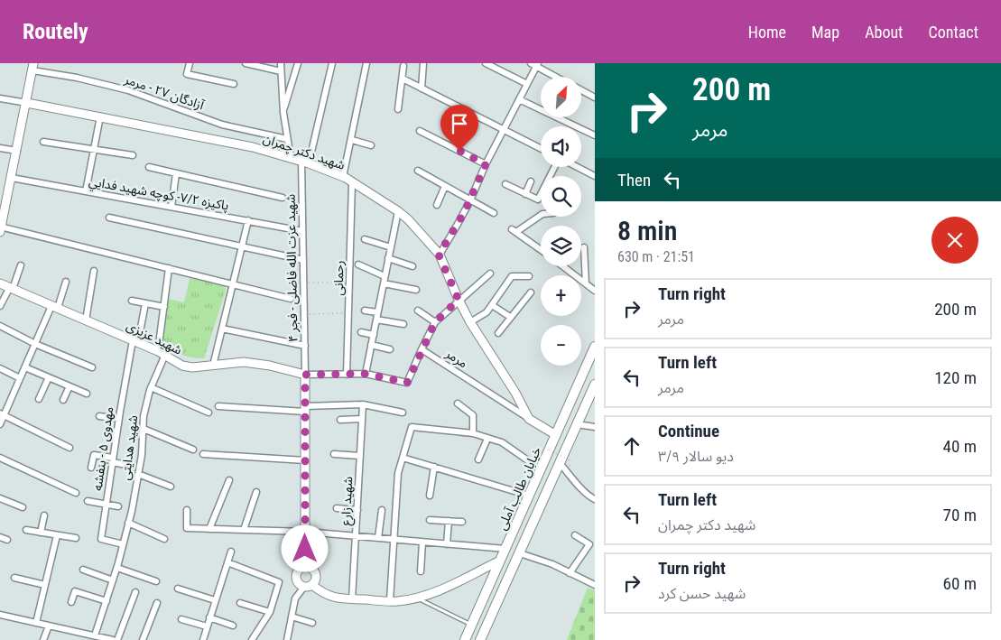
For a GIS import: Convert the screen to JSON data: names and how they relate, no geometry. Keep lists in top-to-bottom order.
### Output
{
  "streets": {
    "main road": ["خیابان طالب آملی"],
    "street": [
      "آزادگان ۲۷ - مرمر",
      "شهید دکتر چمران",
      "پاکیزه ۷/۲- كوچه شهيد فدايي",
      "شهید عزت الله فاضلی - فجر ۴",
      "رحمانی",
      "شهید عزیزی",
      "مرمر",
      "شهید هدایتی",
      "مهدوی ۵ - بنفشه",
      "شهید زارع"
    ]
  },
  "crossings": [
    ["شهید دکتر چمران", "شهید عزت الله فاضلی - فجر ۴"],
    ["شهید دکتر چمران", "رحمانی"],
    ["شهید دکتر چمران", "مرمر"],
    ["پاکیزه ۷/۲- كوچه شهيد فدايي", "شهید عزت الله فاضلی - فجر ۴"],
    ["شهید عزت الله فاضلی - فجر ۴", "شهید عزیزی"],
    ["شهید عزیزی", "شهید هدایتی"],
    ["شهید عزیزی", "مهدوی ۵ - بنفشه"],
    ["شهید هدایتی", "مهدوی ۵ - بنفشه"]
  ],
  "north": "top right",
  "page": {
    "header": "Routely",
    "nav": [
      "Home",
      "Map",
      "About",
      "Contact"
    ],
    "turn": ["200 m", "مرمر"],
    "map_buttons": ["+", "−"],
    "then": "Then",
    "heading": ["8 min", "630 m · 21:51"],
    "list": [
      {
        "name": "Turn right",
        "note": "مرمر",
        "value": "200 m"
      },
      {
        "name": "Turn left",
        "note": "مرمر",
        "value": "120 m"
      },
      {
        "name": "Continue",
        "note": "دیو سالار ۳/۹",
        "value": "40 m"
      },
      {
        "name": "Turn left",
        "note": "شهید دکتر چمران",
        "value": "70 m"
      },
      {
        "name": "Turn right",
        "note": "شهید حسن کرد",
        "value": "60 m"
      }
    ]
  }
}
